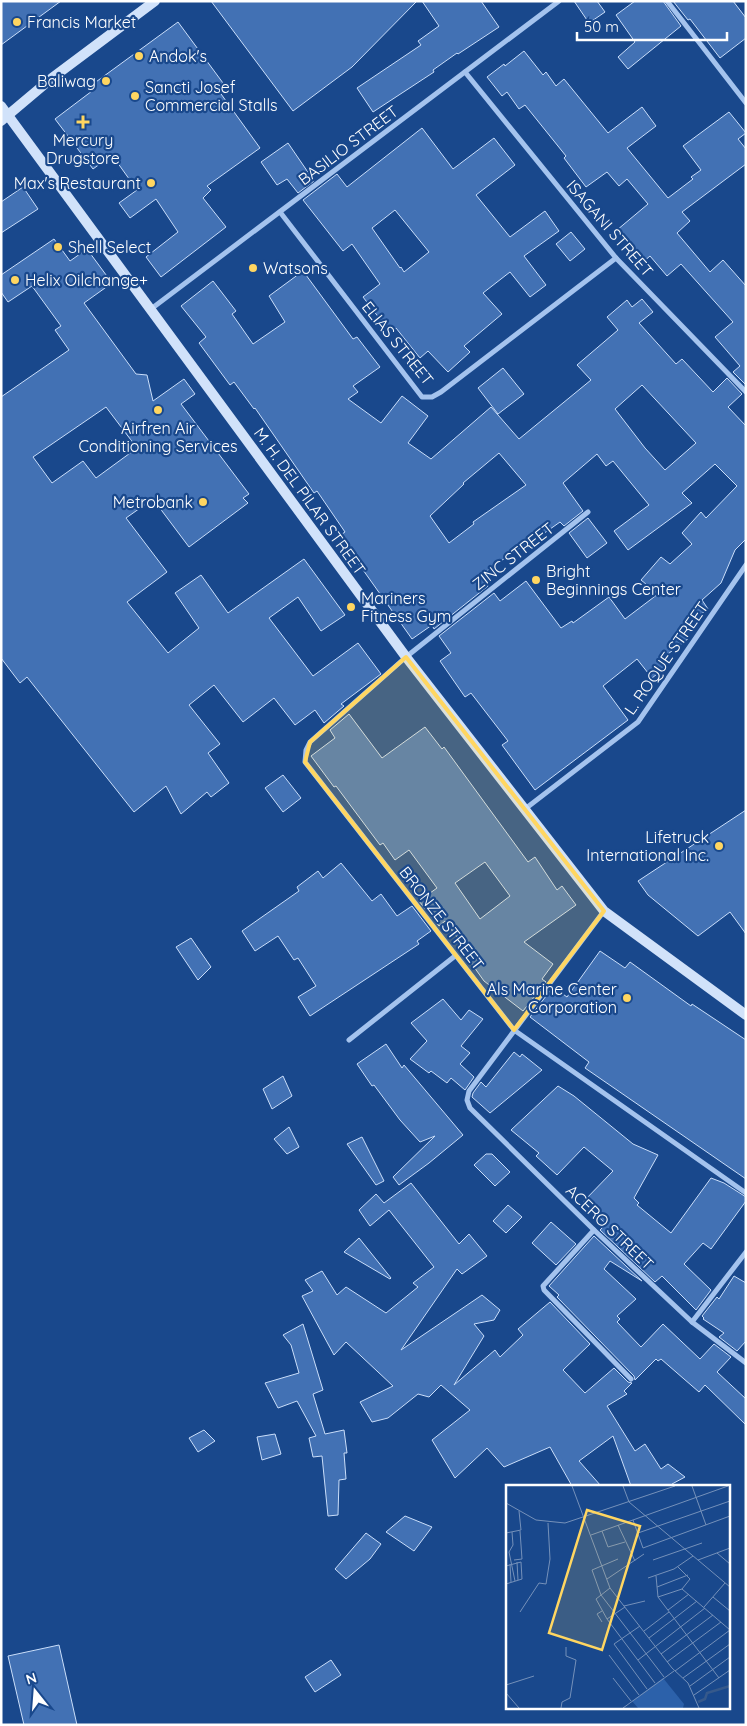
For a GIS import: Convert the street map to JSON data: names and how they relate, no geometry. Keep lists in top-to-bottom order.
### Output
{
  "streets": {
    "main road": ["M. H. DEL PILAR STREET"],
    "street": [
      "BASILIO STREET",
      "ISAGANI STREET",
      "ELIAS STREET",
      "ZINC STREET",
      "L. ROQUE STREET",
      "BRONZE STREET",
      "ACERO STREET"
    ]
  },
  "crossings": [
    ["BASILIO STREET", "ISAGANI STREET"],
    ["BASILIO STREET", "ELIAS STREET"],
    ["BASILIO STREET", "M. H. DEL PILAR STREET"],
    ["ISAGANI STREET", "ELIAS STREET"],
    ["M. H. DEL PILAR STREET", "ZINC STREET"],
    ["M. H. DEL PILAR STREET", "L. ROQUE STREET"],
    ["M. H. DEL PILAR STREET", "BRONZE STREET"],
    ["ZINC STREET", "BRONZE STREET"],
    ["BRONZE STREET", "ACERO STREET"]
  ],
  "places": {
    "other": [
      "Francis Market",
      "Andok's",
      "Baliwag",
      "Sancti Josef Commercial Stalls",
      "Max's Restaurant",
      "Shell Select",
      "Watsons",
      "Helix Oilchange+",
      "Airfren Air Conditioning Services",
      "Metrobank",
      "Bright Beginnings Center",
      "Mariners Fitness Gym",
      "Lifetruck International Inc.",
      "Als Marine Center Corporation"
    ],
    "health": ["Mercury Drugstore"]
  },
  "scale_bar": "50 m",
  "north": "top"
}
